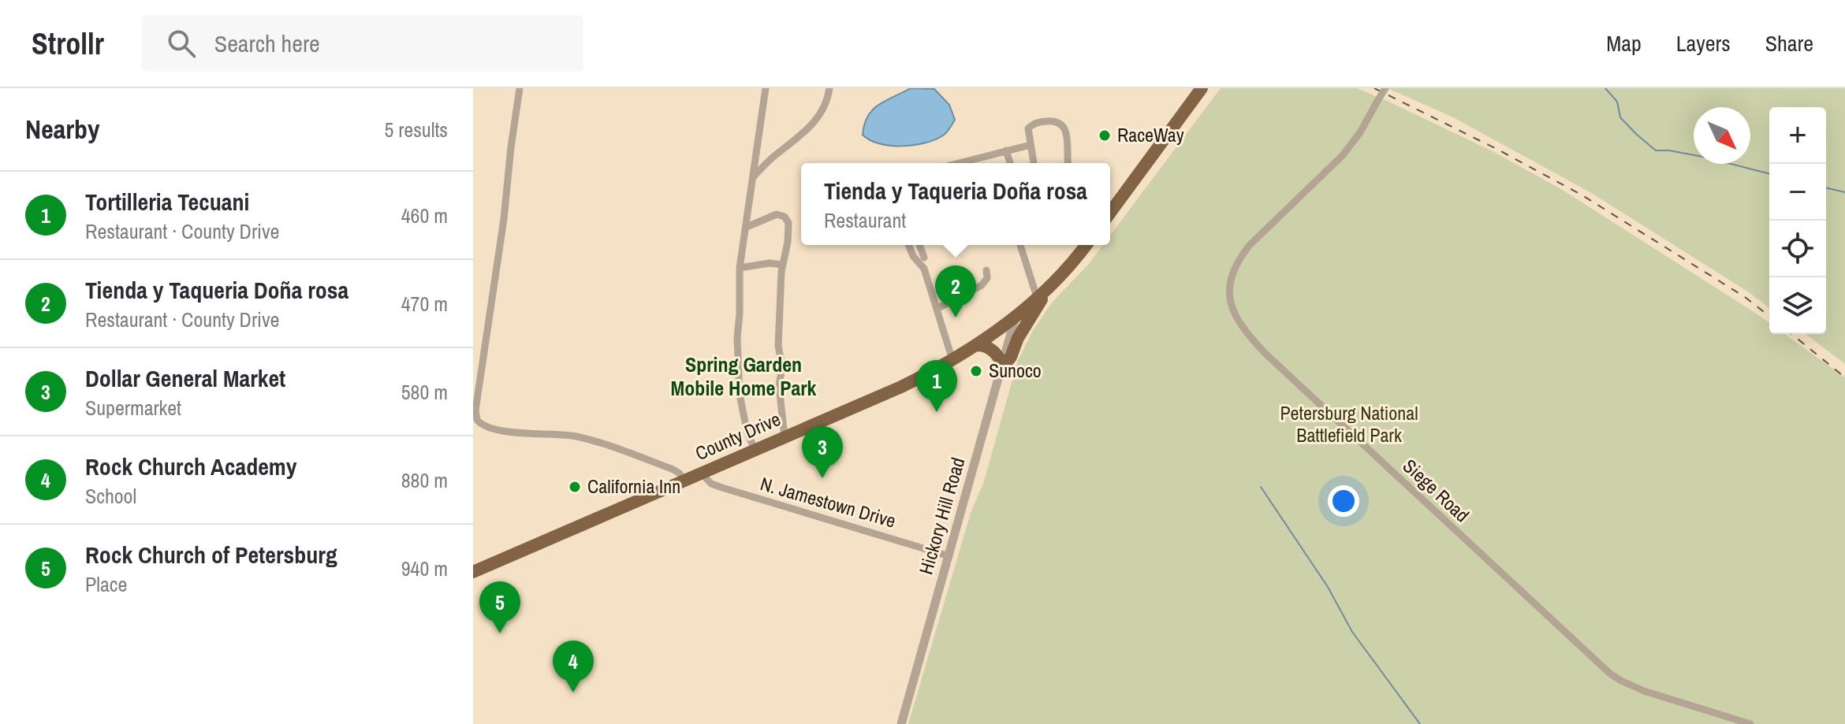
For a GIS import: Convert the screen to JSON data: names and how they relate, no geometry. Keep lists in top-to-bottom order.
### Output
{
  "streets": {
    "highway": ["County Drive"],
    "street": ["Siege Road", "N. Jamestown Drive", "Hickory Hill Road"]
  },
  "crossings": [
    ["County Drive", "N. Jamestown Drive"],
    ["County Drive", "Hickory Hill Road"],
    ["N. Jamestown Drive", "Hickory Hill Road"]
  ],
  "districts": ["Spring Garden Mobile Home Park"],
  "parks": ["Petersburg National Battlefield Park"],
  "places": ["RaceWay", "Sunoco", "California Inn"],
  "north": "bottom right",
  "page": {
    "header": "Strollr",
    "search": "Search here",
    "nav": ["Map", "Layers", "Share"],
    "heading": ["Nearby", "5 results"],
    "map_buttons": ["+", "−"],
    "popup": ["Tienda y Taqueria Doña rosa", "Restaurant"],
    "list": [
      {
        "mark": "1",
        "name": "Tortilleria Tecuani",
        "note": "Restaurant · County Drive",
        "value": "460 m"
      },
      {
        "mark": "2",
        "name": "Tienda y Taqueria Doña rosa",
        "note": "Restaurant · County Drive",
        "value": "470 m"
      },
      {
        "mark": "3",
        "name": "Dollar General Market",
        "note": "Supermarket",
        "value": "580 m"
      },
      {
        "mark": "4",
        "name": "Rock Church Academy",
        "note": "School",
        "value": "880 m"
      },
      {
        "mark": "5",
        "name": "Rock Church of Petersburg",
        "note": "Place",
        "value": "940 m"
      }
    ],
    "pins": [
      "2",
      "1",
      "3",
      "5",
      "4"
    ]
  }
}
